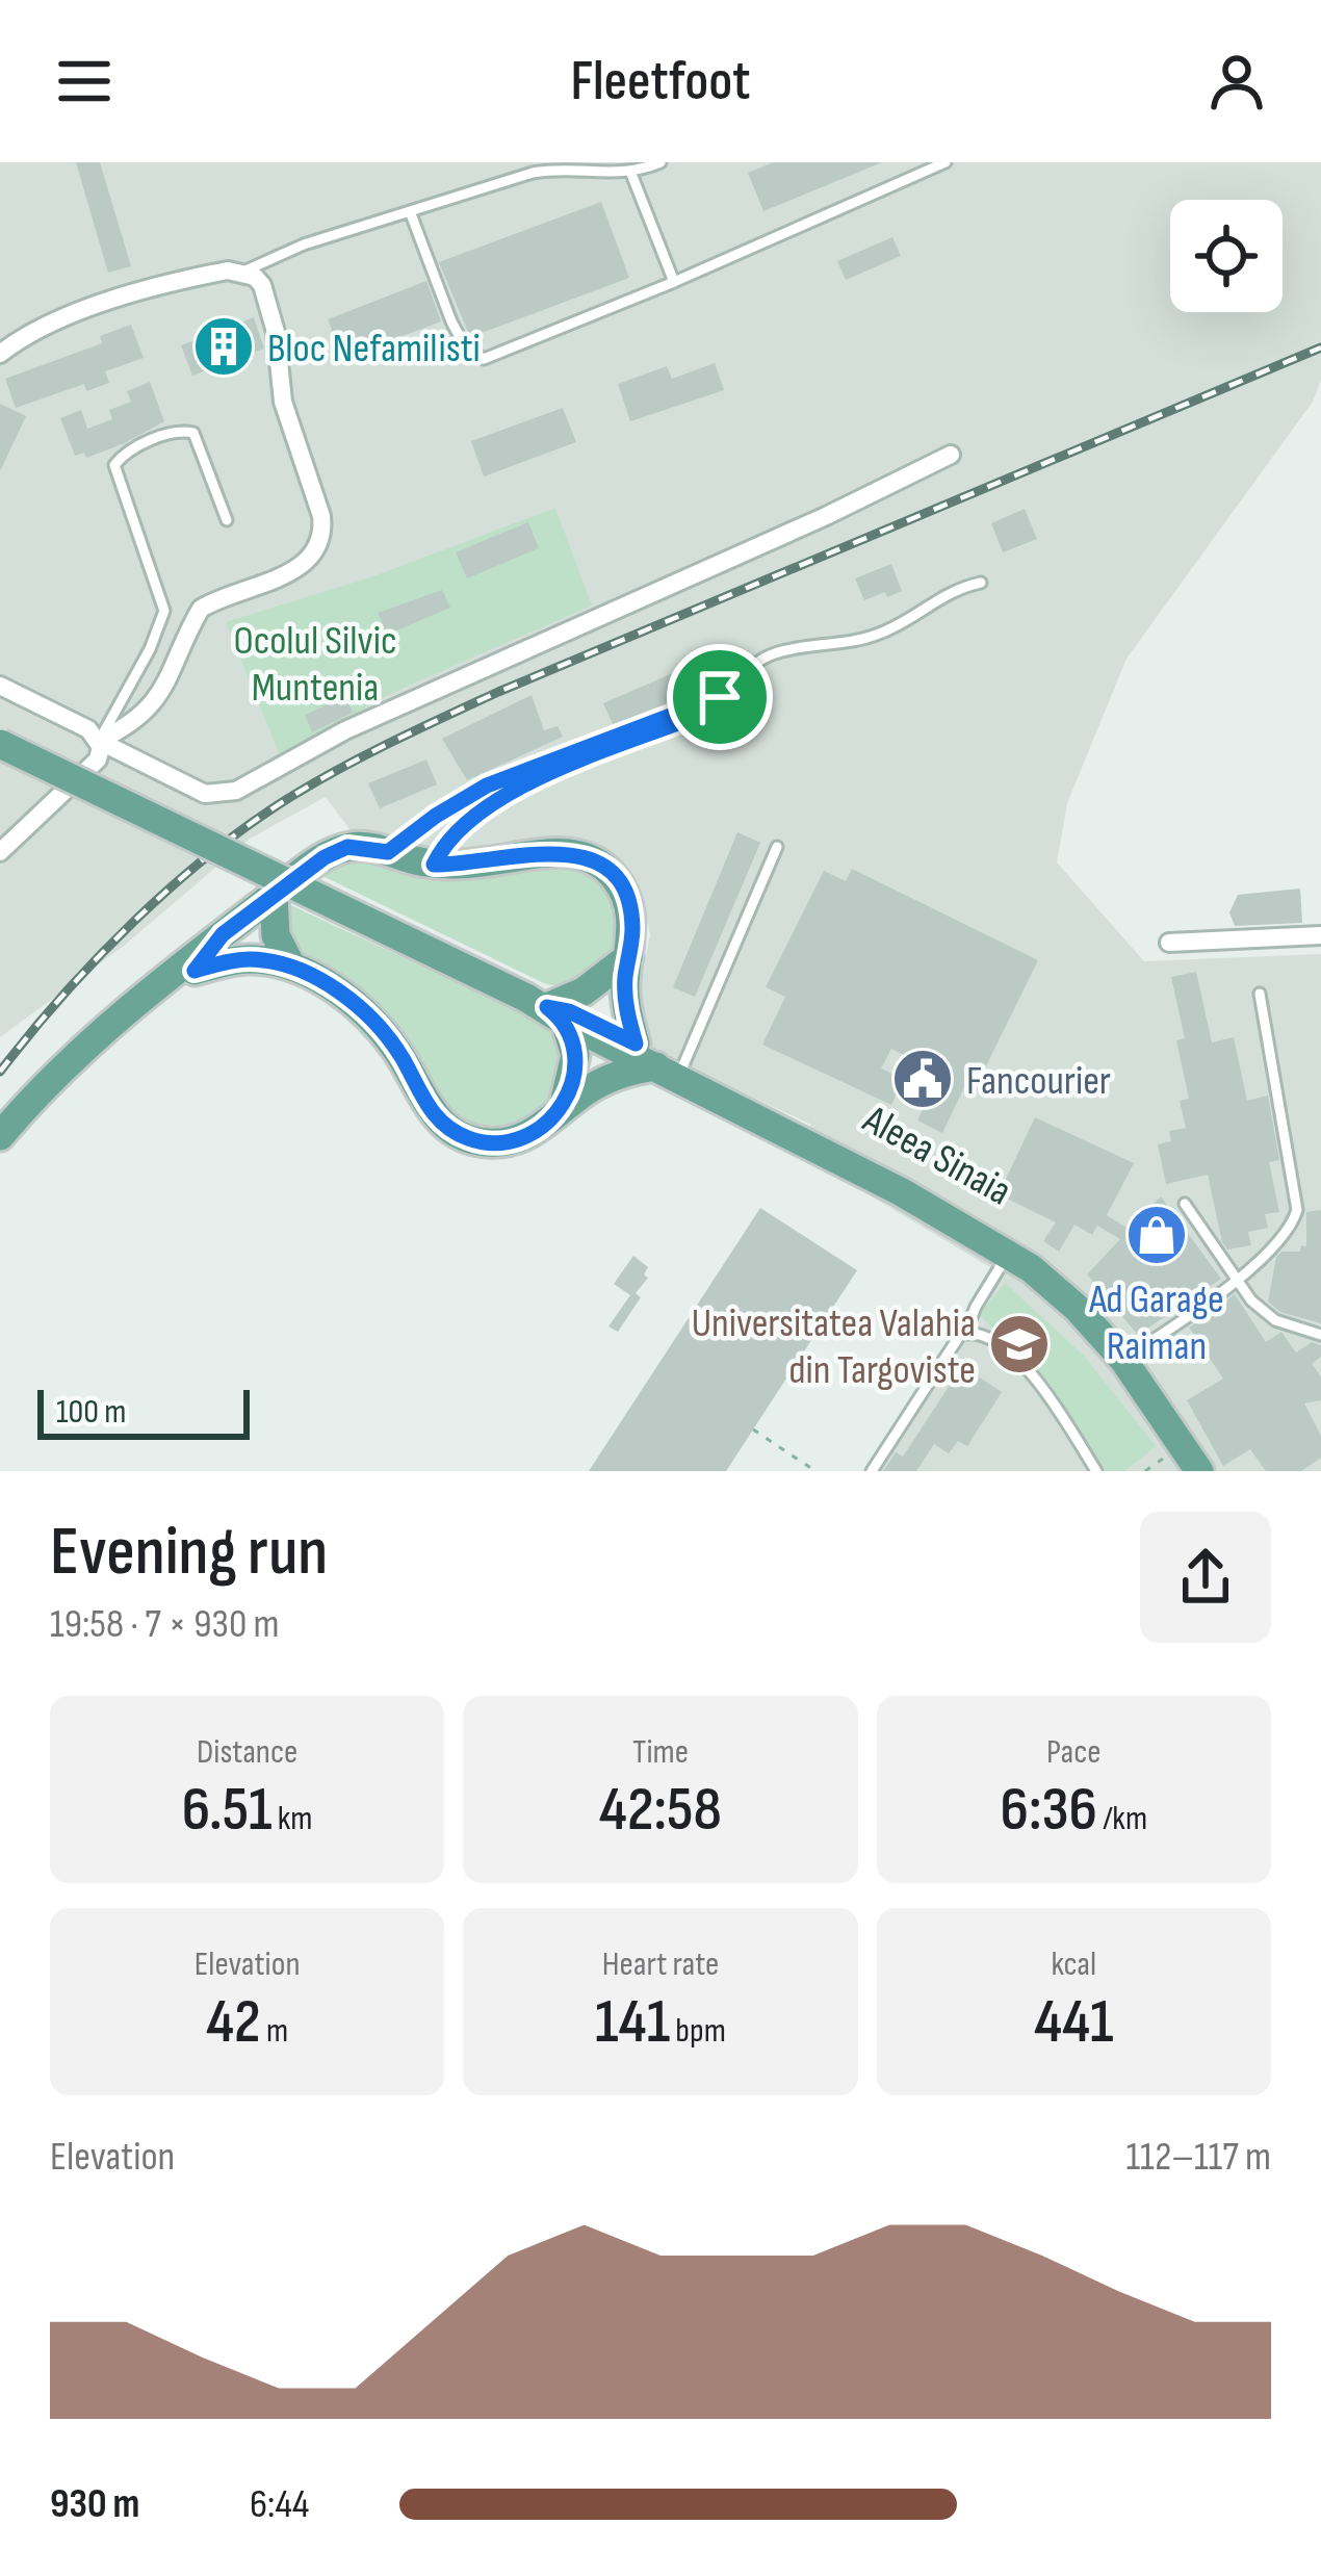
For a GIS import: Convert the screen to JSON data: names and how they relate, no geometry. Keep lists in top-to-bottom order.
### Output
{
  "streets": {
    "main road": ["Aleea Sinaia"]
  },
  "parks": ["Ocolul Silvic Muntenia"],
  "places": {
    "building": ["Bloc Nefamilisti"],
    "public building": ["Fancourier"],
    "shop": ["Ad Garage Raiman"],
    "school or university": ["Universitatea Valahia din Targoviste"]
  },
  "scale_bar": "100 m",
  "page": {
    "header": "Fleetfoot",
    "scale": "100 m",
    "heading": ["Evening run", "19:58 · 7 × 930 m"],
    "stats": [
      ["Distance", "6.51 km"],
      ["Time", "42:58"],
      ["Pace", "6:36 /km"],
      ["Elevation", "42 m"],
      ["Heart rate", "141 bpm"],
      ["kcal", "441"]
    ],
    "chart": ["Elevation", "112–117 m"],
    "list": [
      {
        "name": "930 m",
        "note": "6:44"
      }
    ]
  }
}
